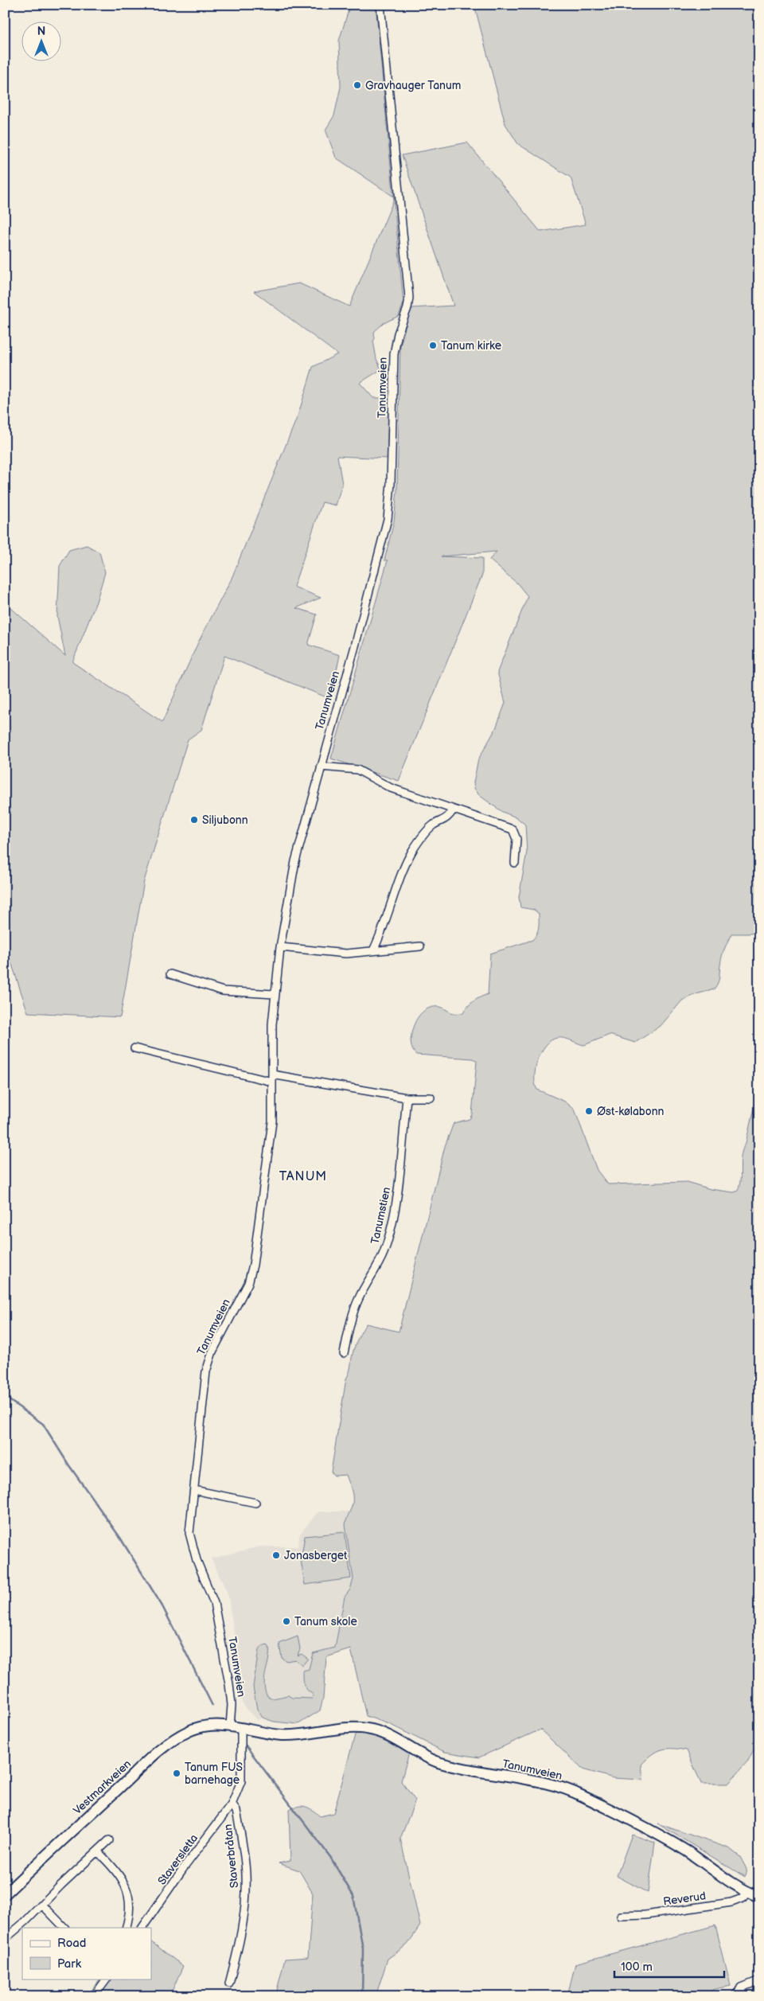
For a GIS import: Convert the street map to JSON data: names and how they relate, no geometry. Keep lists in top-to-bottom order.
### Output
{
  "streets": {
    "main road": ["Tanumveien", "Vestmarkveien"],
    "street": [
      "Tanumstien",
      "Staverbråtan",
      "Staversletta",
      "Reverud"
    ]
  },
  "crossings": [
    ["Tanumveien", "Vestmarkveien"],
    ["Tanumveien", "Reverud"],
    ["Staverbråtan", "Staversletta"]
  ],
  "districts": ["TANUM"],
  "places": [
    "Gravhauger Tanum",
    "Tanum kirke",
    "Siljubonn",
    "Øst-kølabonn",
    "Jonasberget",
    "Tanum skole",
    "Tanum FUS barnehage"
  ],
  "legend": ["Road", "Park"],
  "scale_bar": "100 m",
  "north": "top"
}
